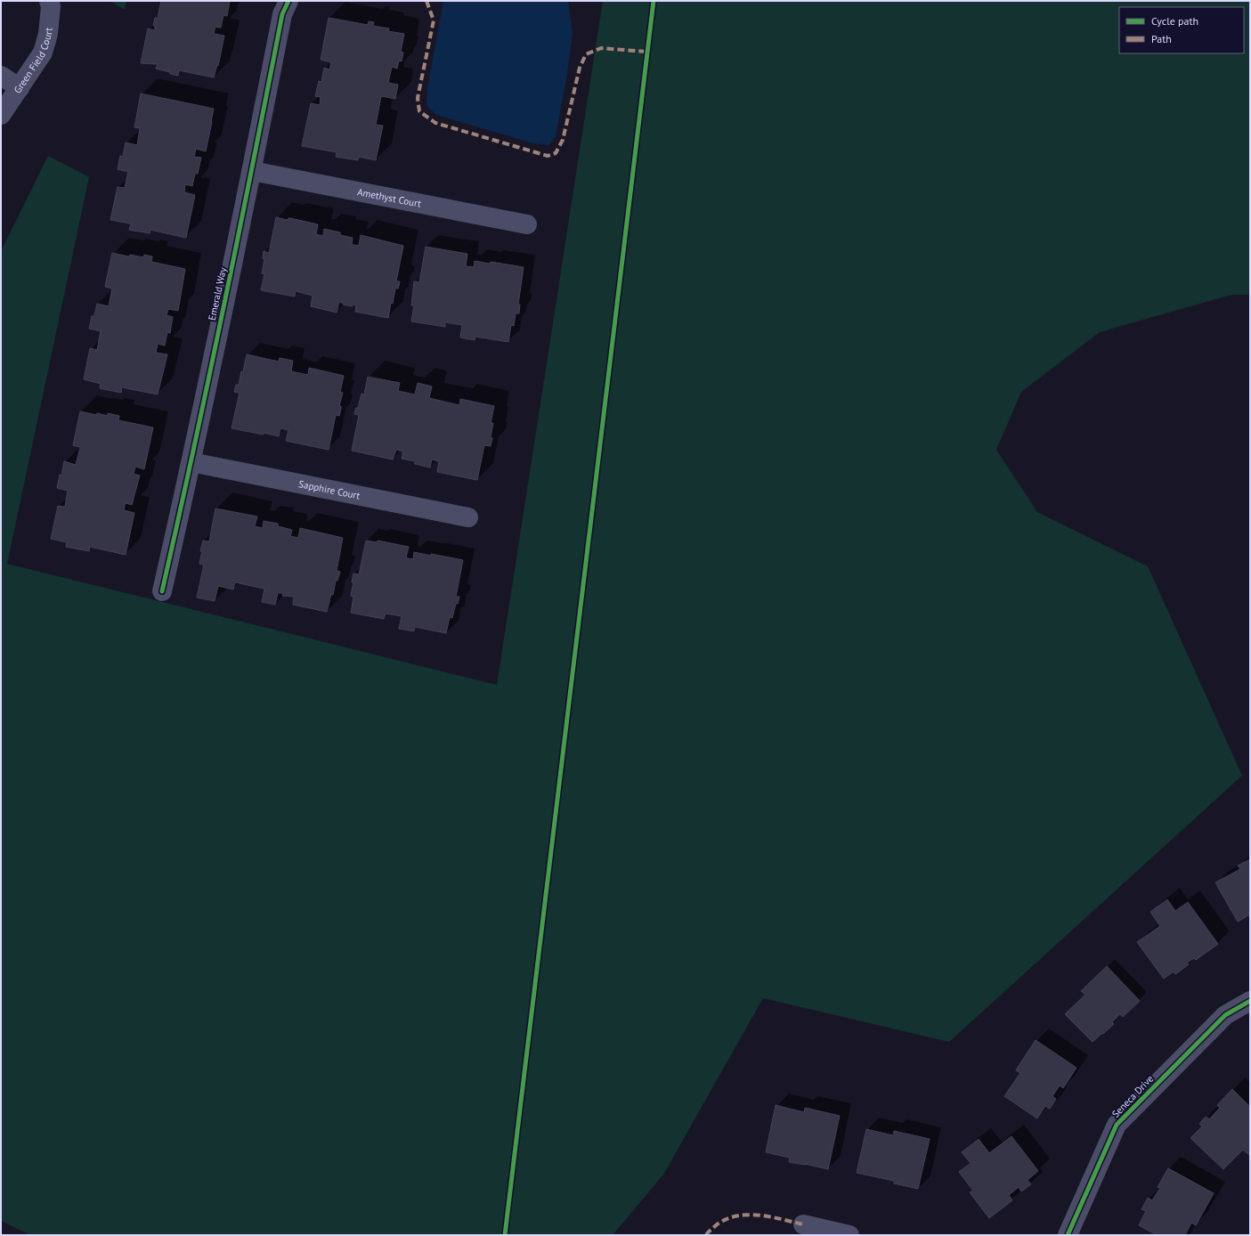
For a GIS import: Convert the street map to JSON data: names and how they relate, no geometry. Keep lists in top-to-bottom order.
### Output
{
  "streets": {
    "street": [
      "Green Field Court",
      "Amethyst Court",
      "Emerald Way",
      "Sapphire Court",
      "Seneca Drive"
    ]
  },
  "crossings": [
    ["Amethyst Court", "Emerald Way"],
    ["Emerald Way", "Sapphire Court"]
  ],
  "legend": ["Cycle path", "Path"]
}
